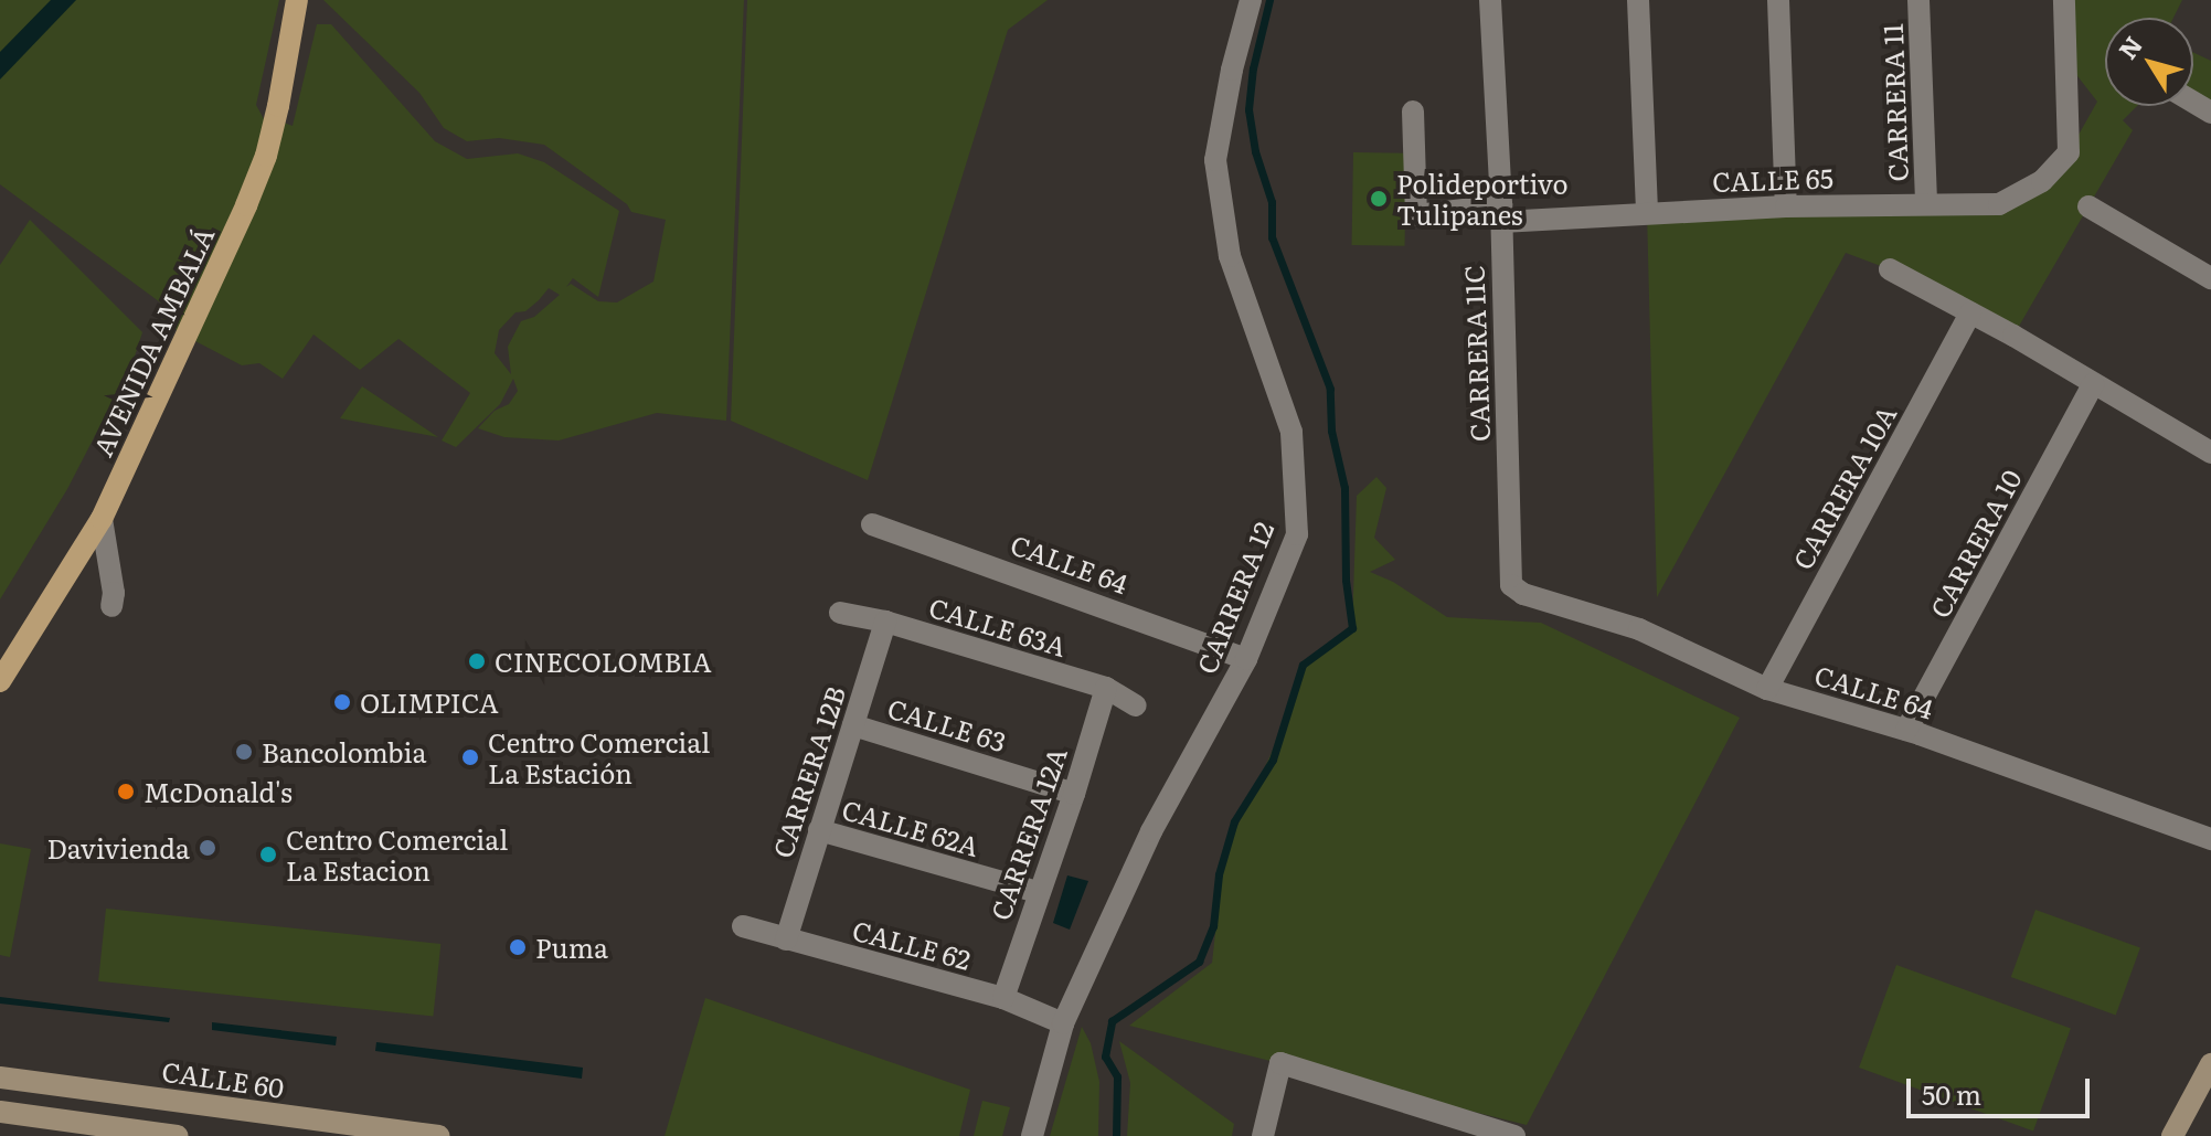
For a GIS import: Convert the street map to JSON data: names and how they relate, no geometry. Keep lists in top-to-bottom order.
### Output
{
  "streets": {
    "main road": ["AVENIDA AMBALÁ", "CALLE 60"],
    "street": [
      "CARRERA 11",
      "CALLE 65",
      "CARRERA 11C",
      "CARRERA 10A",
      "CARRERA 10",
      "CALLE 64",
      "CARRERA 12",
      "CALLE 63A",
      "CALLE 63",
      "CARRERA 12B",
      "CALLE 62A",
      "CARRERA 12A",
      "CALLE 62"
    ]
  },
  "crossings": [
    ["CARRERA 11", "CALLE 65"],
    ["CALLE 65", "CARRERA 11C"],
    ["CARRERA 11C", "CALLE 64"],
    ["CARRERA 10A", "CALLE 64"],
    ["CARRERA 10", "CALLE 64"],
    ["CALLE 64", "CARRERA 12"],
    ["CARRERA 12", "CALLE 62"],
    ["CALLE 63A", "CARRERA 12B"],
    ["CALLE 63A", "CARRERA 12A"],
    ["CALLE 63", "CARRERA 12B"],
    ["CALLE 63", "CARRERA 12A"],
    ["CARRERA 12B", "CALLE 62A"],
    ["CARRERA 12B", "CALLE 62"],
    ["CALLE 62A", "CARRERA 12A"],
    ["CARRERA 12A", "CALLE 62"]
  ],
  "places": [
    "Polideportivo Tulipanes",
    "CINECOLOMBIA",
    "OLIMPICA",
    "Bancolombia",
    "Centro Comercial La Estación",
    "McDonald's",
    "Davivienda",
    "Centro Comercial La Estacion",
    "Puma"
  ],
  "scale_bar": "50 m",
  "north": "top left"
}
